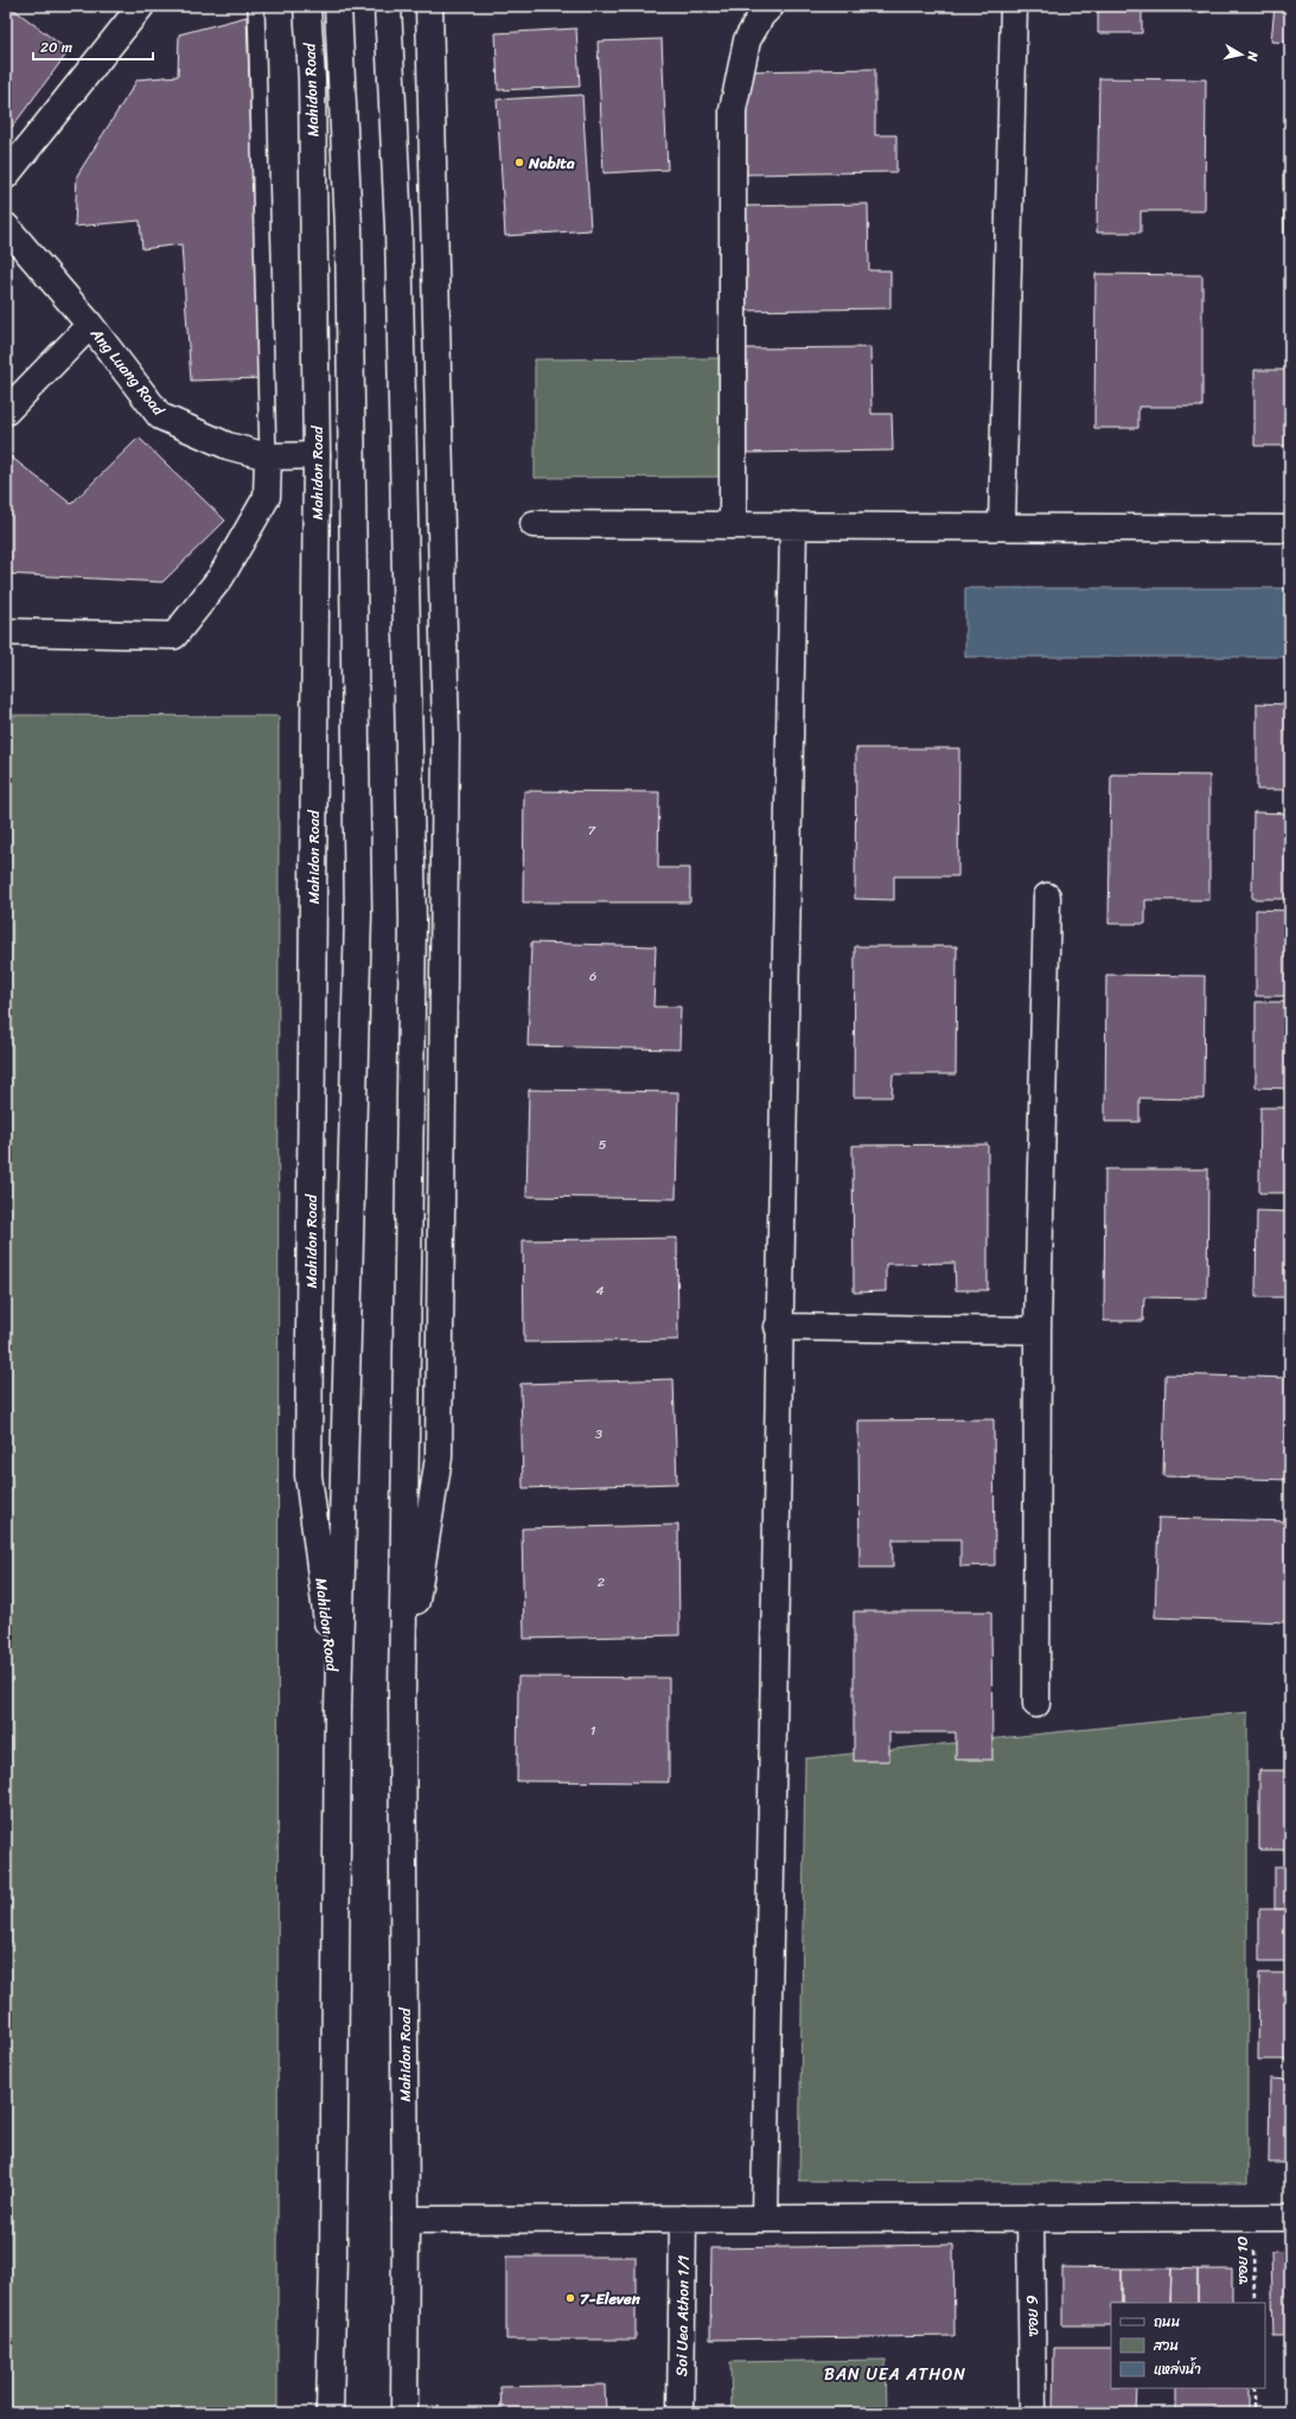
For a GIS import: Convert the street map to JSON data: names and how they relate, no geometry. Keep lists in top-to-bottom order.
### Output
{
  "streets": {
    "main road": [
      "Mahidon Road",
      "Ang Luang Road",
      "Soi Uea Athon 1/1",
      "ซอย 9"
    ],
    "path": ["ซอย 10"]
  },
  "crossings": [
    ["Mahidon Road", "Ang Luang Road"]
  ],
  "districts": ["BAN UEA ATHON"],
  "places": ["Nobita", "7-Eleven"],
  "house_numbers": [
    "7",
    "6",
    "5",
    "4",
    "3",
    "2",
    "1"
  ],
  "legend": ["ถนน", "สวน", "แหล่งน้ำ"],
  "scale_bar": "20 m",
  "north": "right"
}
